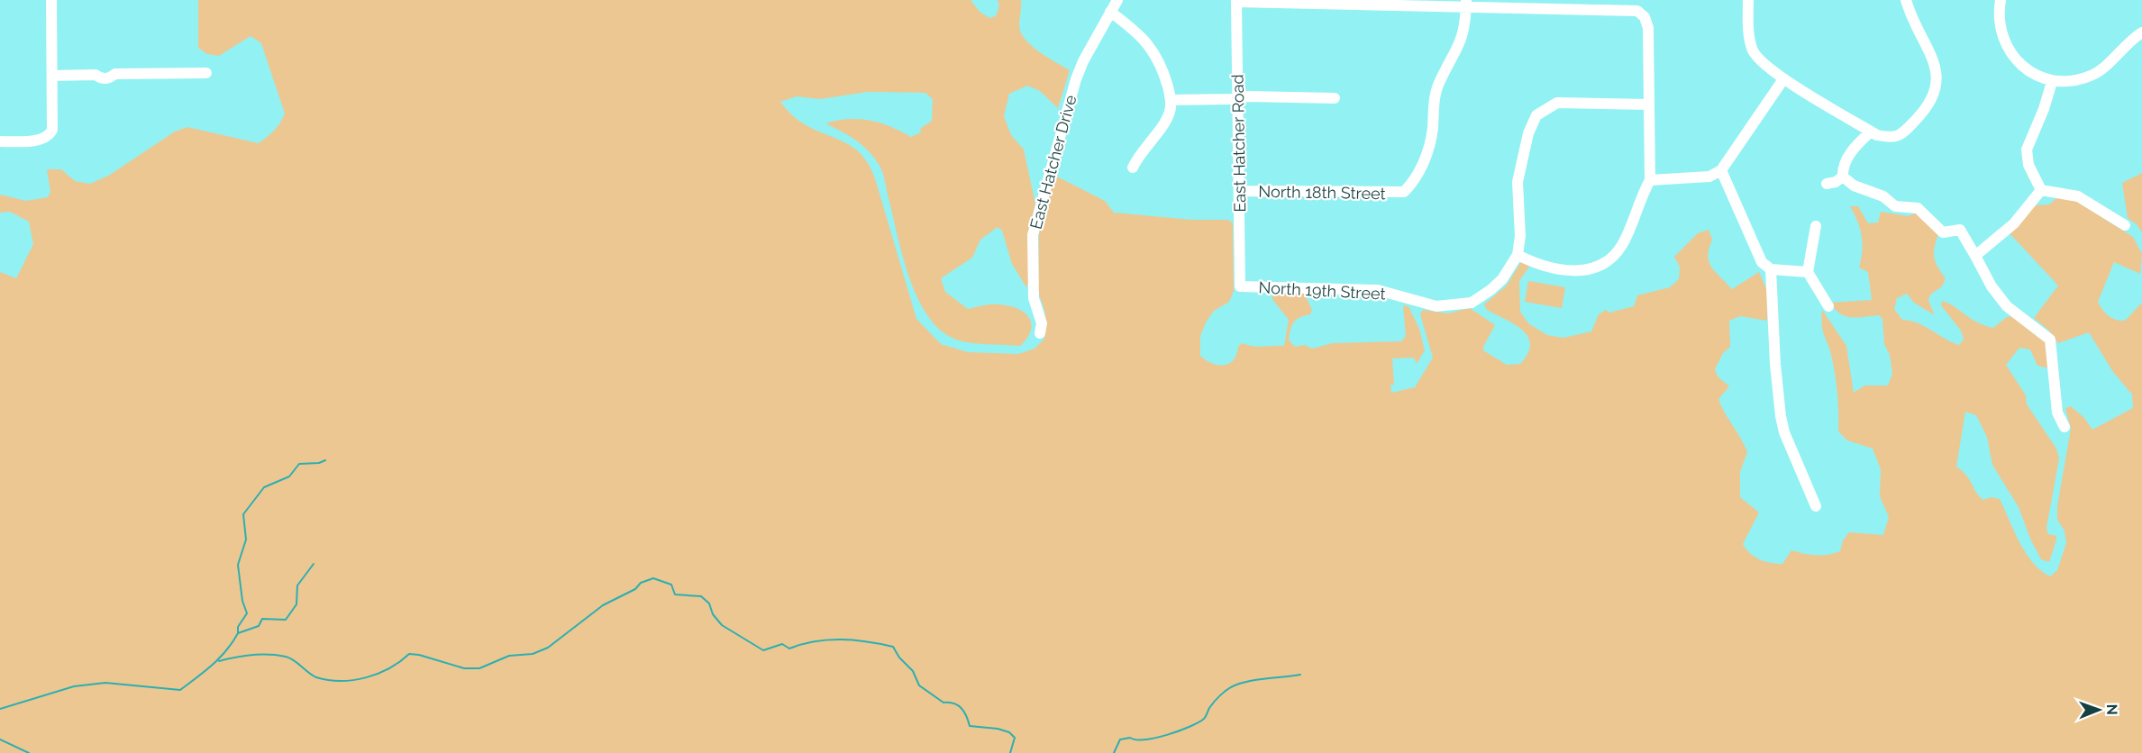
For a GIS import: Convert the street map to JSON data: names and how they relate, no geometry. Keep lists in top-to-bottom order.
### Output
{
  "streets": {
    "street": [
      "East Hatcher Road",
      "East Hatcher Drive",
      "North 18th Street",
      "North 19th Street"
    ]
  },
  "crossings": [
    ["East Hatcher Road", "North 18th Street"],
    ["East Hatcher Road", "North 19th Street"]
  ],
  "north": "right"
}
